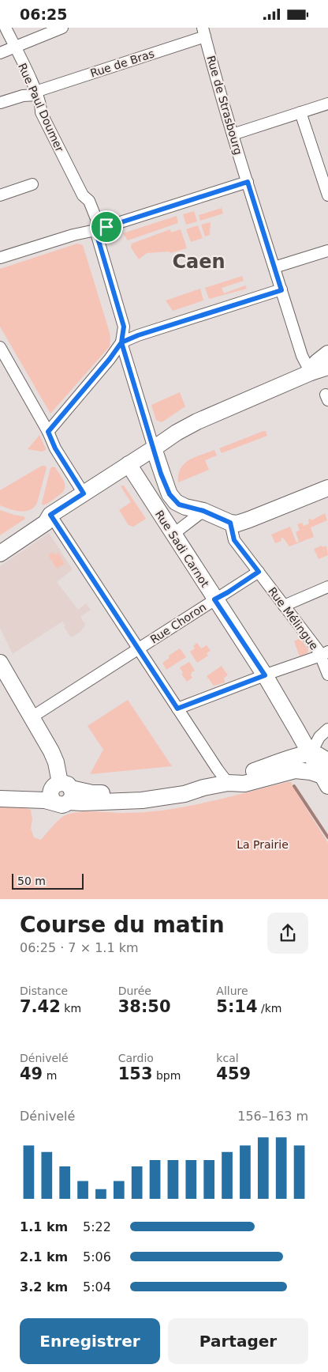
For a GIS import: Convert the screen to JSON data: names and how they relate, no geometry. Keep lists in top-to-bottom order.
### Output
{
  "streets": {
    "main road": ["Rue Sadi Carnot"],
    "street": [
      "Rue de Bras",
      "Rue de Strasbourg",
      "Rue Paul Doumer",
      "Rue Mélingue",
      "Rue Choron"
    ]
  },
  "crossings": [
    ["Rue de Bras", "Rue de Strasbourg"],
    ["Rue de Bras", "Rue Paul Doumer"],
    ["Rue Sadi Carnot", "Rue Choron"],
    ["Rue Mélingue", "Rue Choron"]
  ],
  "districts": ["Caen"],
  "parks": ["La Prairie"],
  "scale_bar": "50 m",
  "page": {
    "status": "06:25",
    "scale": "50 m",
    "heading": ["Course du matin", "06:25 · 7 × 1.1 km"],
    "stats": [
      ["Distance", "7.42 km"],
      ["Durée", "38:50"],
      ["Allure", "5:14 /km"],
      ["Dénivelé", "49 m"],
      ["Cardio", "153 bpm"],
      ["kcal", "459"]
    ],
    "chart": ["Dénivelé", "156–163 m"],
    "list": [
      {
        "name": "1.1 km",
        "note": "5:22"
      },
      {
        "name": "2.1 km",
        "note": "5:06"
      },
      {
        "name": "3.2 km",
        "note": "5:04"
      }
    ],
    "buttons": ["Enregistrer", "Partager"]
  }
}
